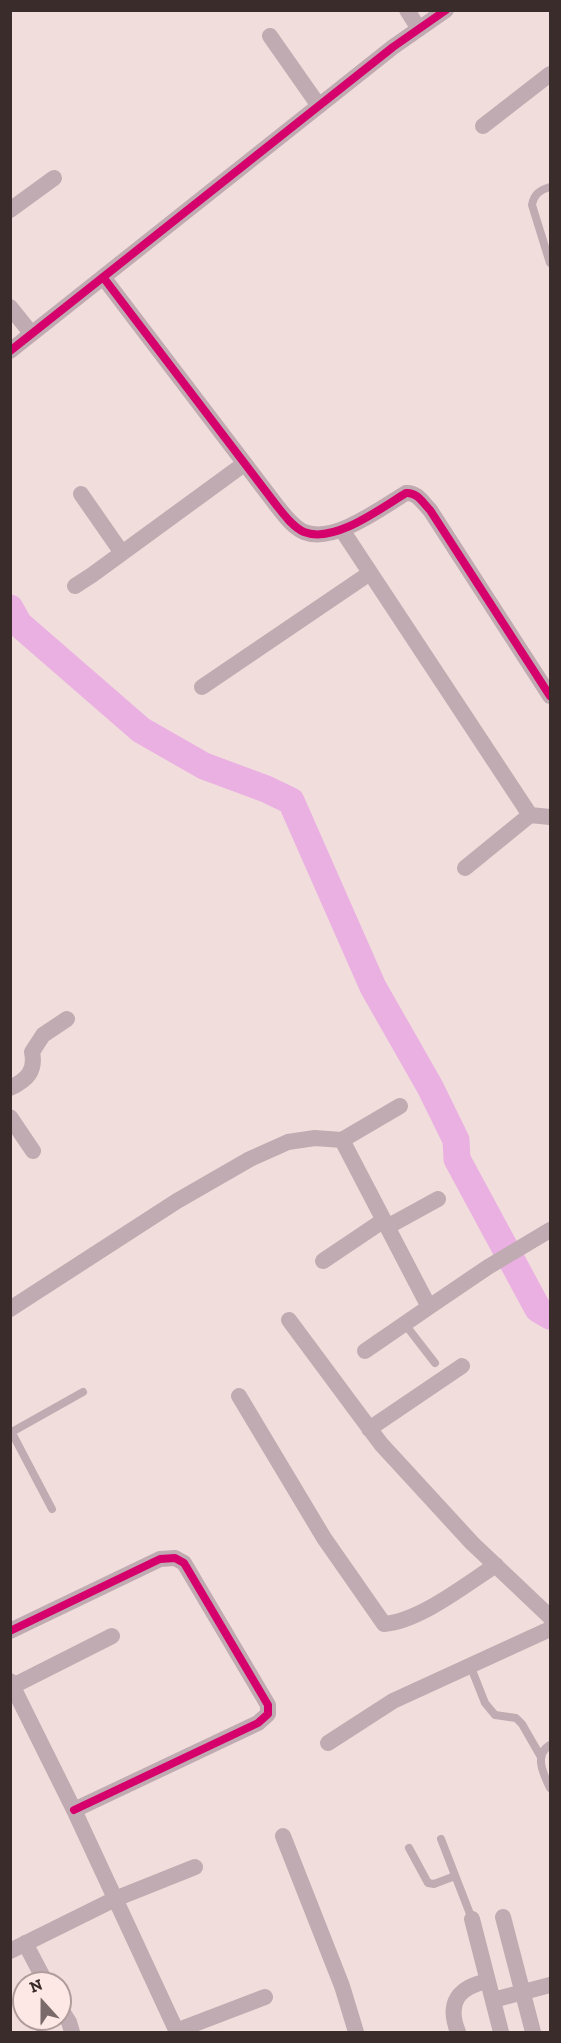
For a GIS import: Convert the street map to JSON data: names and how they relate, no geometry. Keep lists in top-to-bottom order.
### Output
{
  "north": "top"
}
